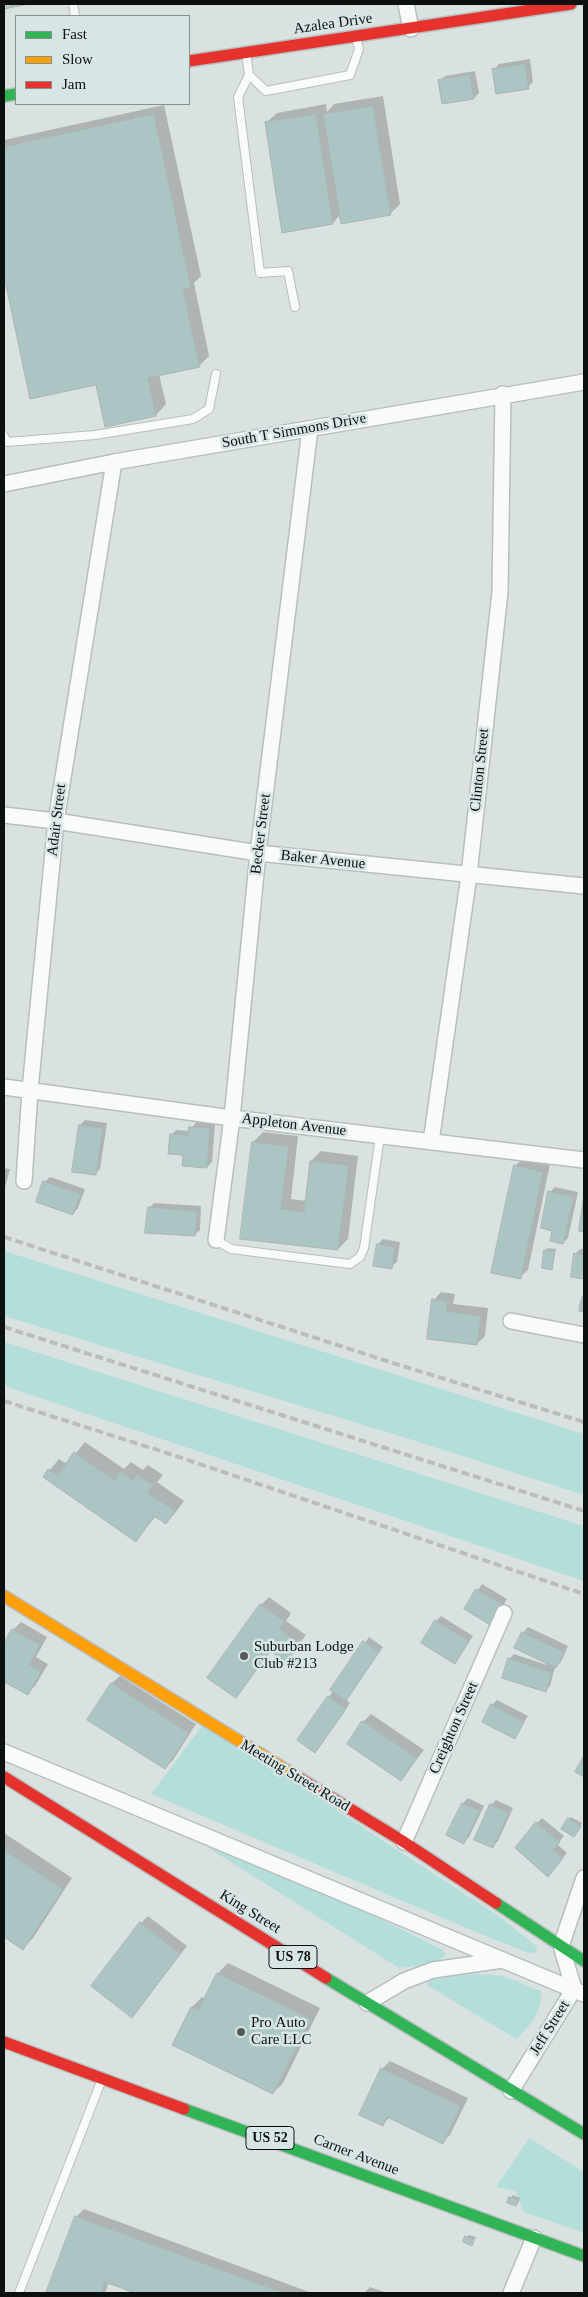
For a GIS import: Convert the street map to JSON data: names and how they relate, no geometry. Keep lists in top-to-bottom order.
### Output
{
  "streets": {
    "main road": [
      "Azalea Drive",
      "Meeting Street Road",
      "King Street",
      "US 78",
      "US 52",
      "Carner Avenue"
    ],
    "street": [
      "South T Simmons Drive",
      "Clinton Street",
      "Adair Street",
      "Becker Street",
      "Baker Avenue",
      "Appleton Avenue",
      "Creighton Street",
      "Jeff Street"
    ]
  },
  "crossings": [
    ["South T Simmons Drive", "Clinton Street"],
    ["South T Simmons Drive", "Adair Street"],
    ["South T Simmons Drive", "Becker Street"],
    ["Clinton Street", "Baker Avenue"],
    ["Clinton Street", "Appleton Avenue"],
    ["Adair Street", "Baker Avenue"],
    ["Adair Street", "Appleton Avenue"],
    ["Becker Street", "Baker Avenue"],
    ["Becker Street", "Appleton Avenue"],
    ["Creighton Street", "Meeting Street Road"],
    ["Meeting Street Road", "Jeff Street"],
    ["King Street", "Jeff Street"]
  ],
  "places": ["Suburban Lodge Club #213", "Pro Auto Care LLC"],
  "legend": ["Fast", "Slow", "Jam"]
}
